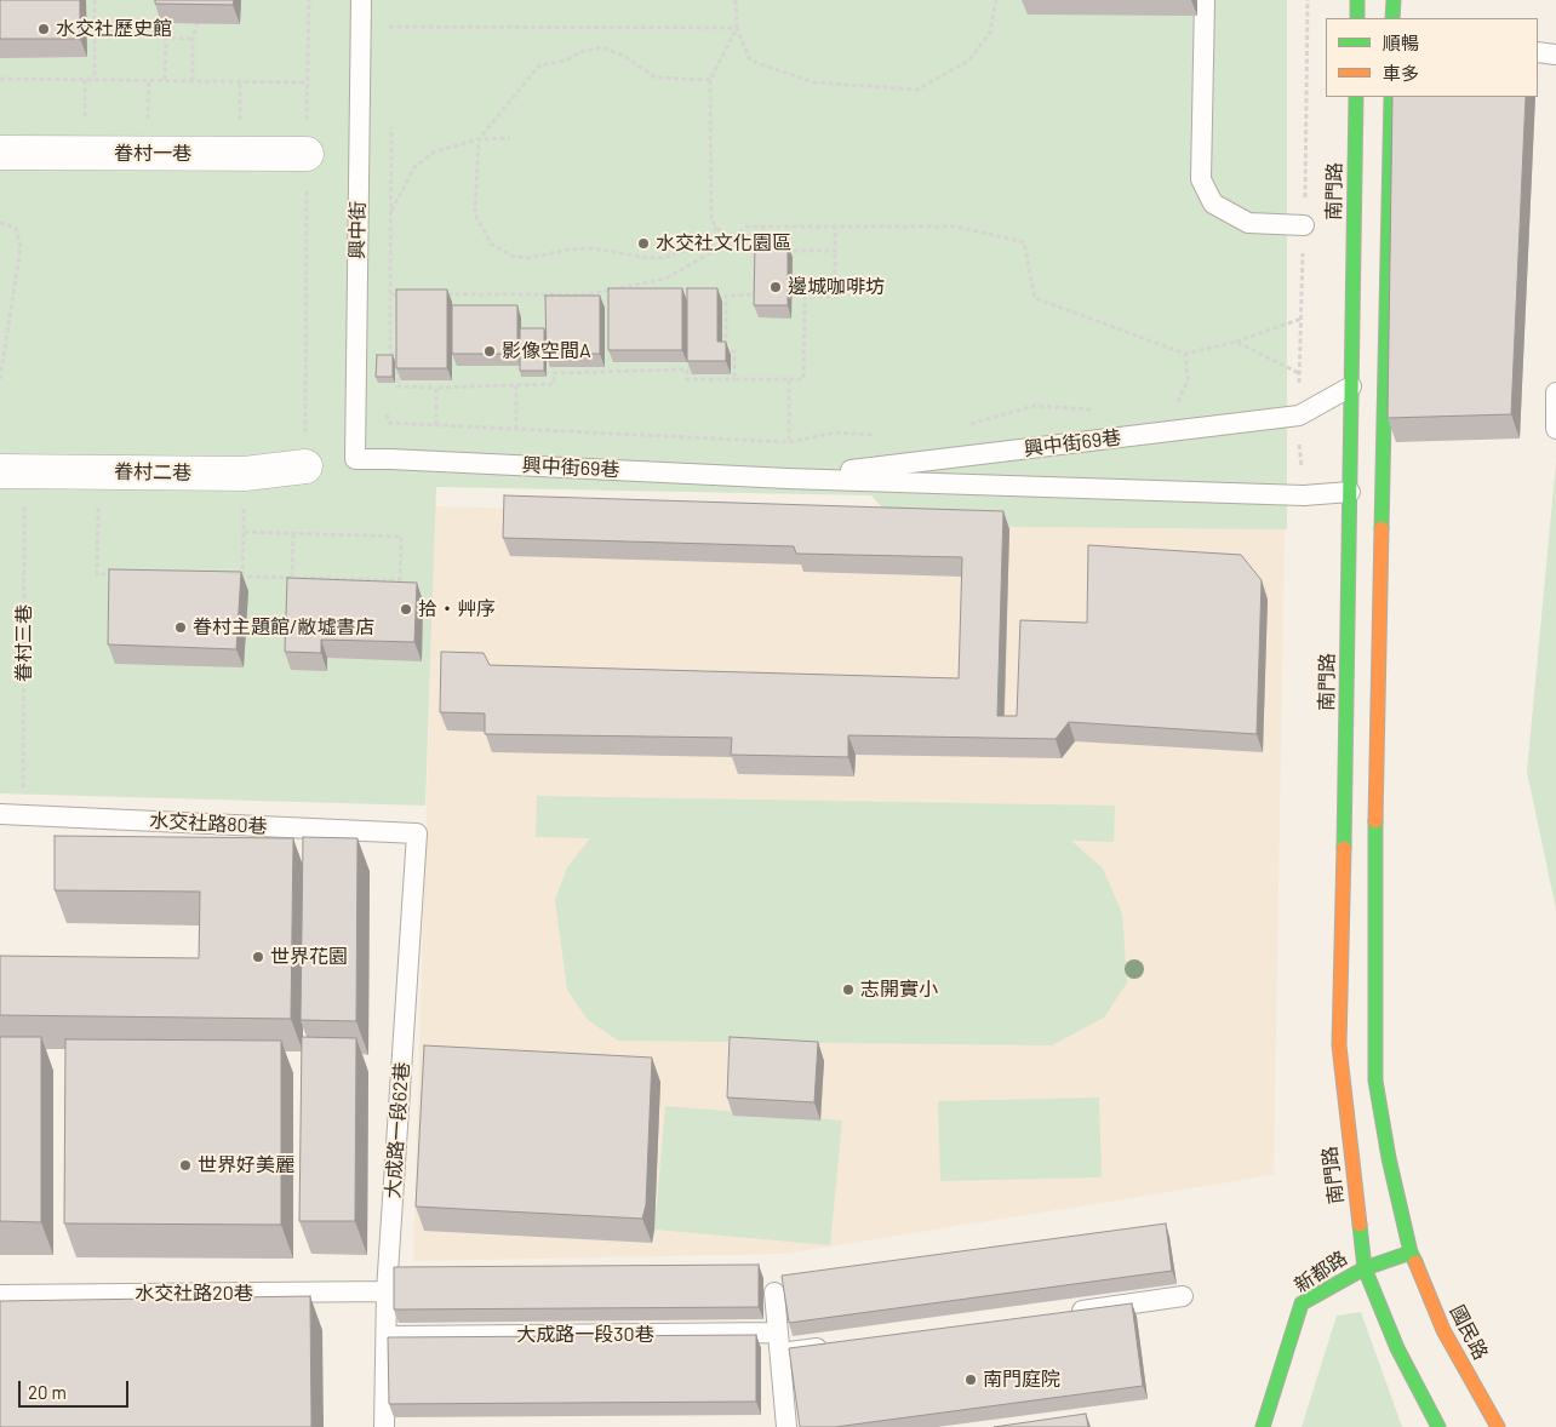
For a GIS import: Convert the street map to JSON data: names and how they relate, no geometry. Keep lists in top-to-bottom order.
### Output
{
  "streets": {
    "street": [
      "眷村一巷",
      "南門路",
      "眷村二巷",
      "新都路",
      "國民路"
    ],
    "lane": [
      "興中街",
      "興中街69巷",
      "水交社路80巷",
      "大成路一段62巷",
      "水交社路20巷",
      "大成路一段30巷"
    ],
    "path": ["眷村三巷"]
  },
  "crossings": [
    ["南門路", "興中街69巷"],
    ["南門路", "新都路"],
    ["興中街", "興中街69巷"],
    ["眷村二巷", "眷村三巷"],
    ["眷村三巷", "水交社路80巷"],
    ["水交社路80巷", "大成路一段62巷"],
    ["大成路一段62巷", "水交社路20巷"],
    ["新都路", "國民路"]
  ],
  "places": [
    "水交社歷史館",
    "水交社文化園區",
    "邊城咖啡坊",
    "影像空間A",
    "拾・艸序",
    "眷村主題館/敝墟書店",
    "世界花園",
    "志開實小",
    "世界好美麗",
    "南門庭院"
  ],
  "legend": ["順暢", "車多"],
  "scale_bar": "20 m"
}
